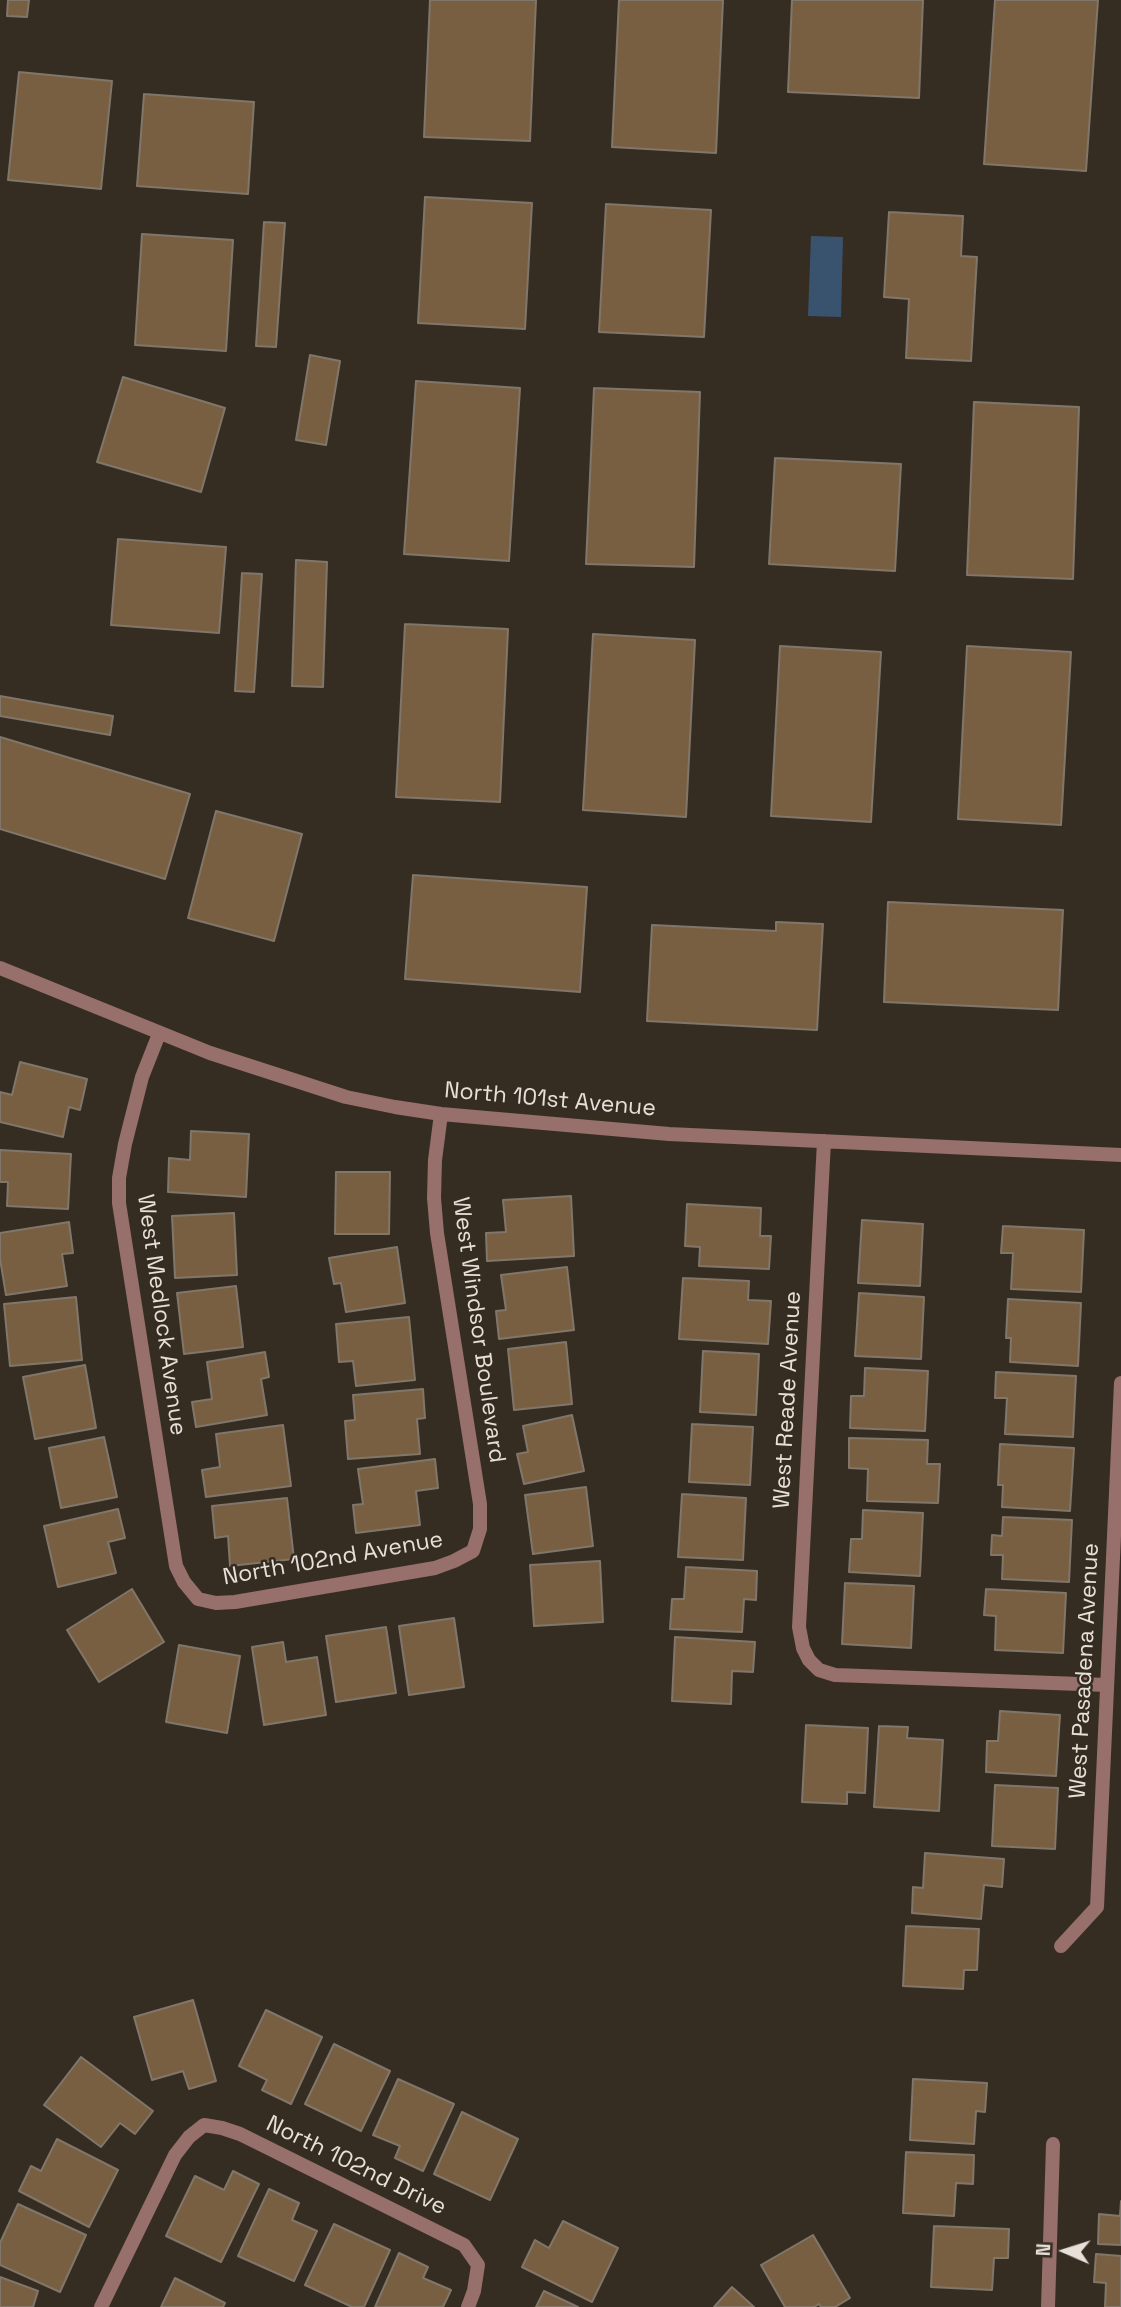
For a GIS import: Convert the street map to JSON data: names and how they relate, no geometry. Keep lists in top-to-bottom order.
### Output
{
  "streets": {
    "street": [
      "North 101st Avenue",
      "West Medlock Avenue",
      "West Windsor Boulevard",
      "West Reade Avenue",
      "North 102nd Avenue",
      "West Pasadena Avenue",
      "North 102nd Drive"
    ]
  },
  "crossings": [
    ["North 101st Avenue", "West Medlock Avenue"],
    ["North 101st Avenue", "West Windsor Boulevard"],
    ["North 101st Avenue", "West Reade Avenue"],
    ["West Medlock Avenue", "North 102nd Avenue"],
    ["West Windsor Boulevard", "North 102nd Avenue"],
    ["West Reade Avenue", "West Pasadena Avenue"]
  ],
  "north": "left"
}
